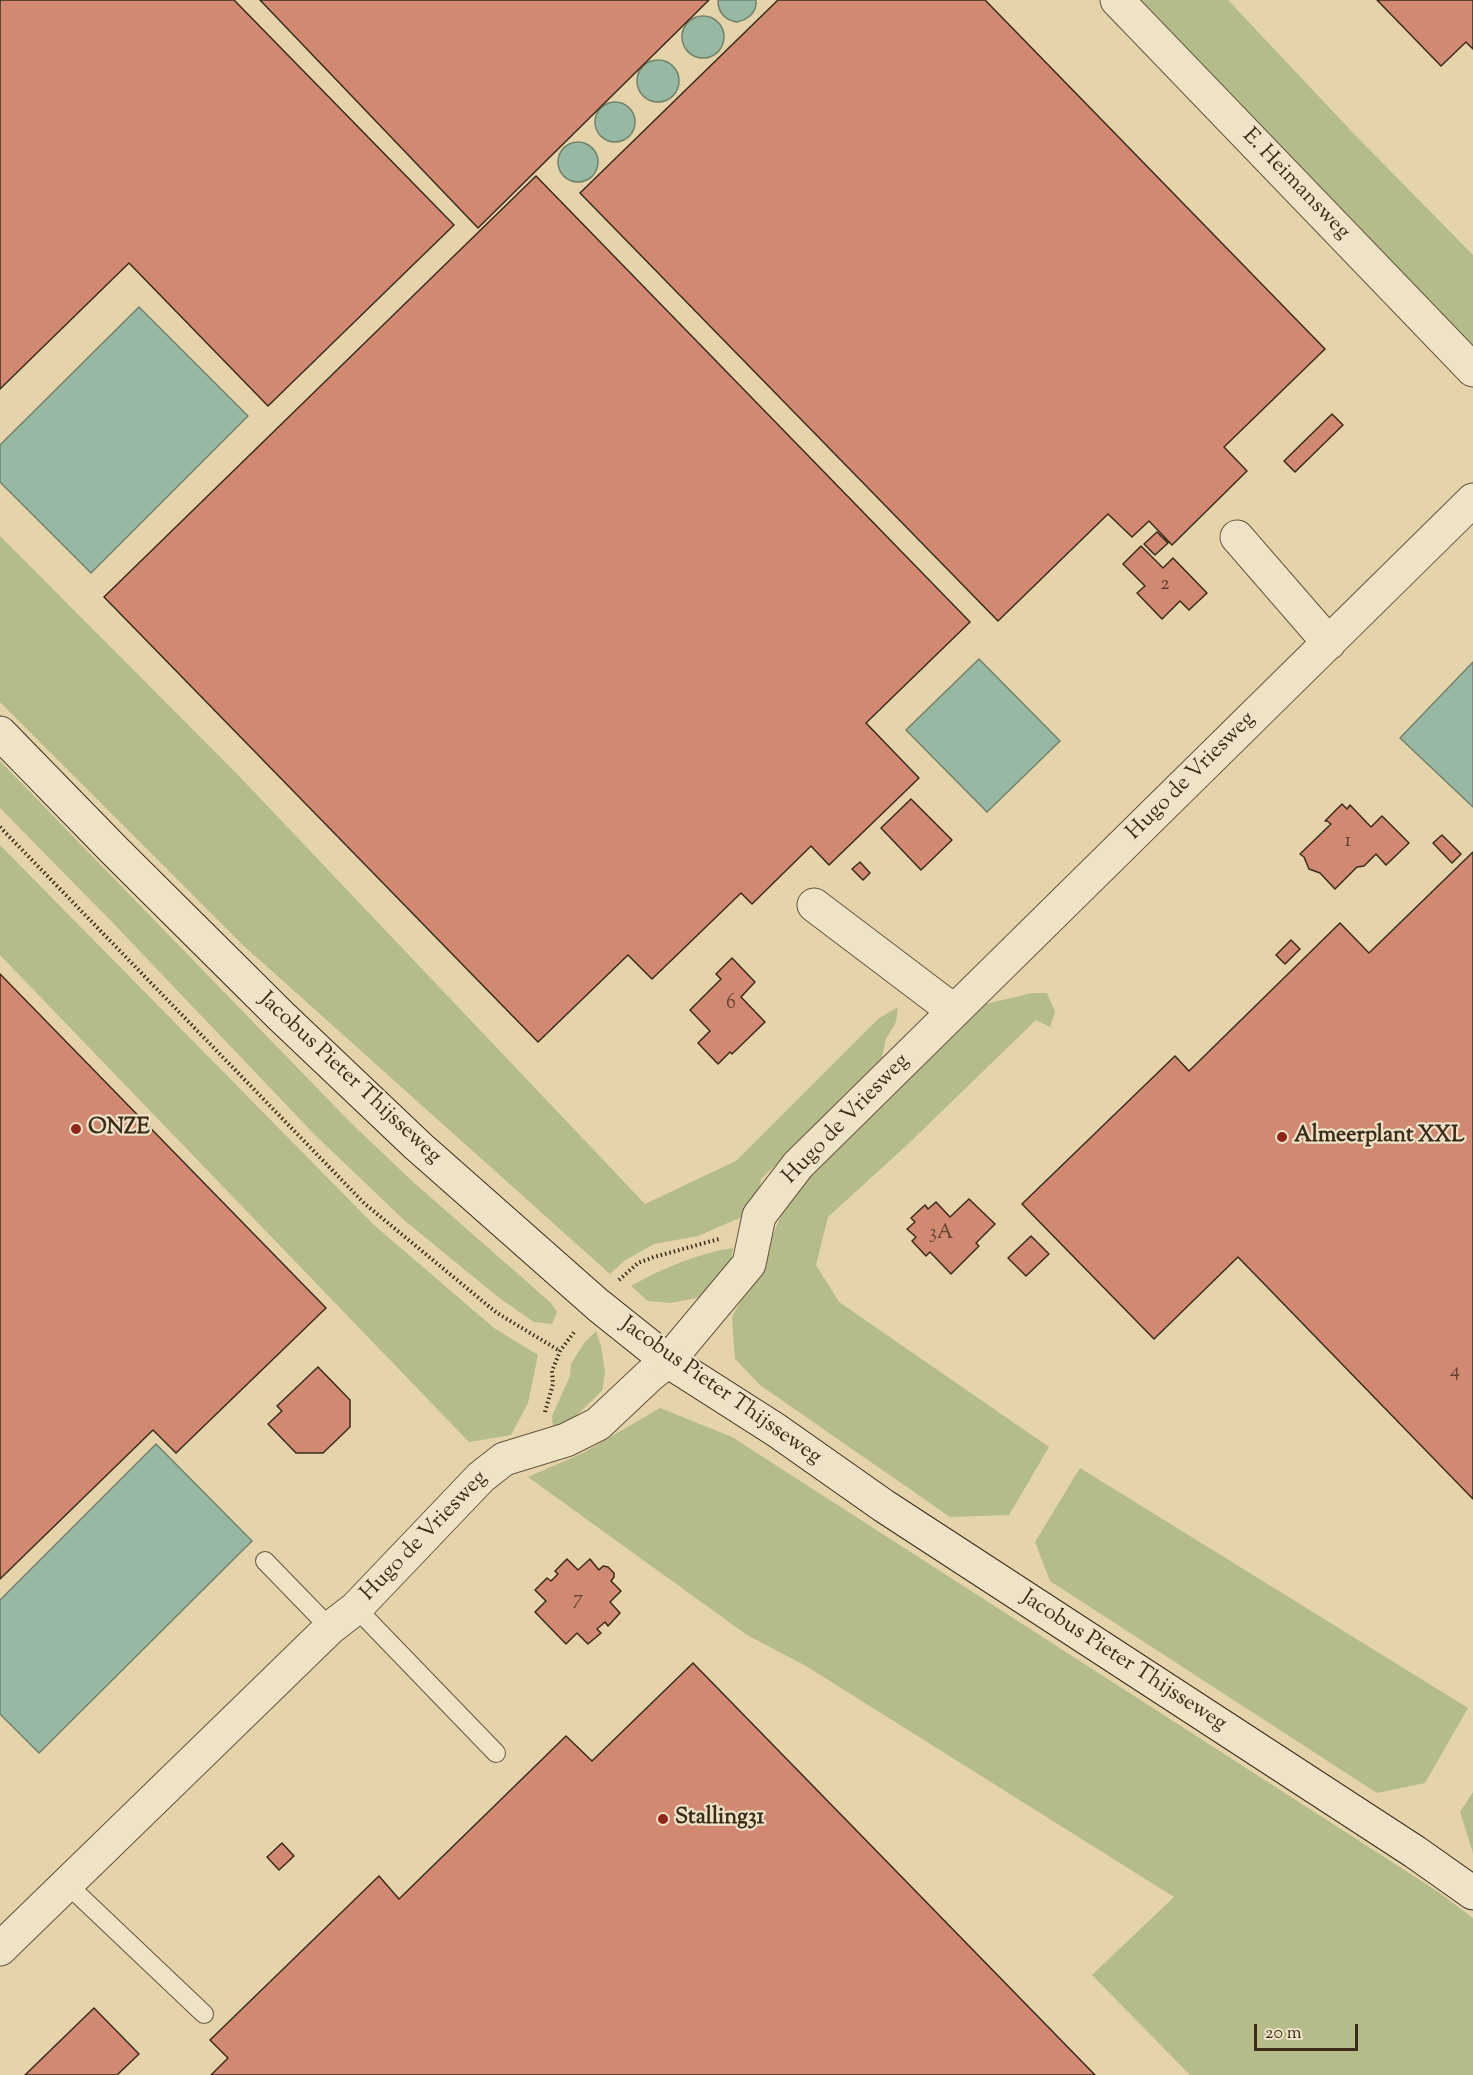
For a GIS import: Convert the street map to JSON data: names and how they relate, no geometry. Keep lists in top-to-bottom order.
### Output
{
  "streets": {
    "street": ["E. Heimansweg", "Hugo de Vriesweg", "Jacobus Pieter Thijsseweg"]
  },
  "crossings": [
    ["Hugo de Vriesweg", "Jacobus Pieter Thijsseweg"]
  ],
  "places": ["ONZE", "Almeerplant XXL", "Stalling31"],
  "house_numbers": [
    "2",
    "1",
    "6",
    "3A",
    "4",
    "7"
  ],
  "scale_bar": "20 m"
}
